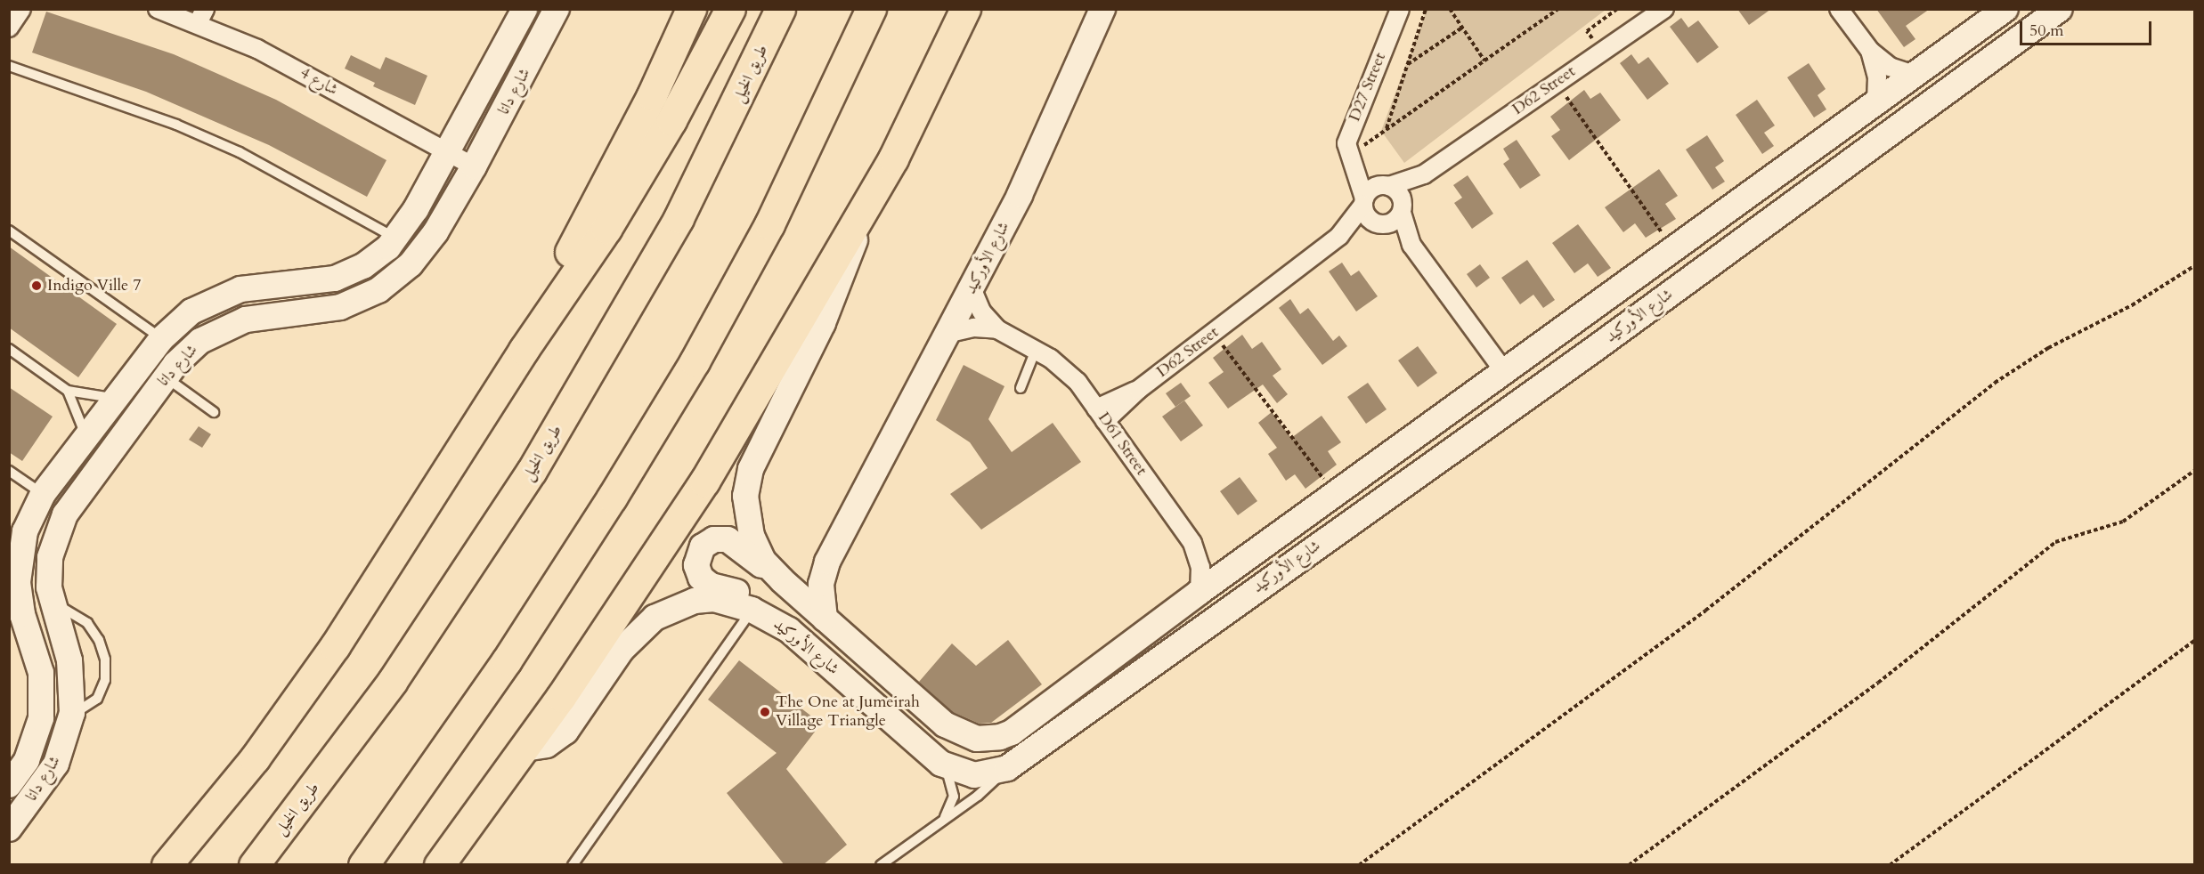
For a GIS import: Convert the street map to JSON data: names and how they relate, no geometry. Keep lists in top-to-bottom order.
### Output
{
  "streets": {
    "highway": ["طريق الخيل"],
    "street": [
      "شارع 4",
      "D27 Street",
      "D62 Street",
      "شارع دانا",
      "شارع الأوركيد",
      "D61 Street"
    ]
  },
  "crossings": [
    ["شارع 4", "شارع دانا"],
    ["D27 Street", "D62 Street"],
    ["D62 Street", "D61 Street"],
    ["شارع الأوركيد", "D61 Street"]
  ],
  "places": ["Indigo Ville 7", "The One at Jumeirah Village Triangle"],
  "scale_bar": "50 m"
}
